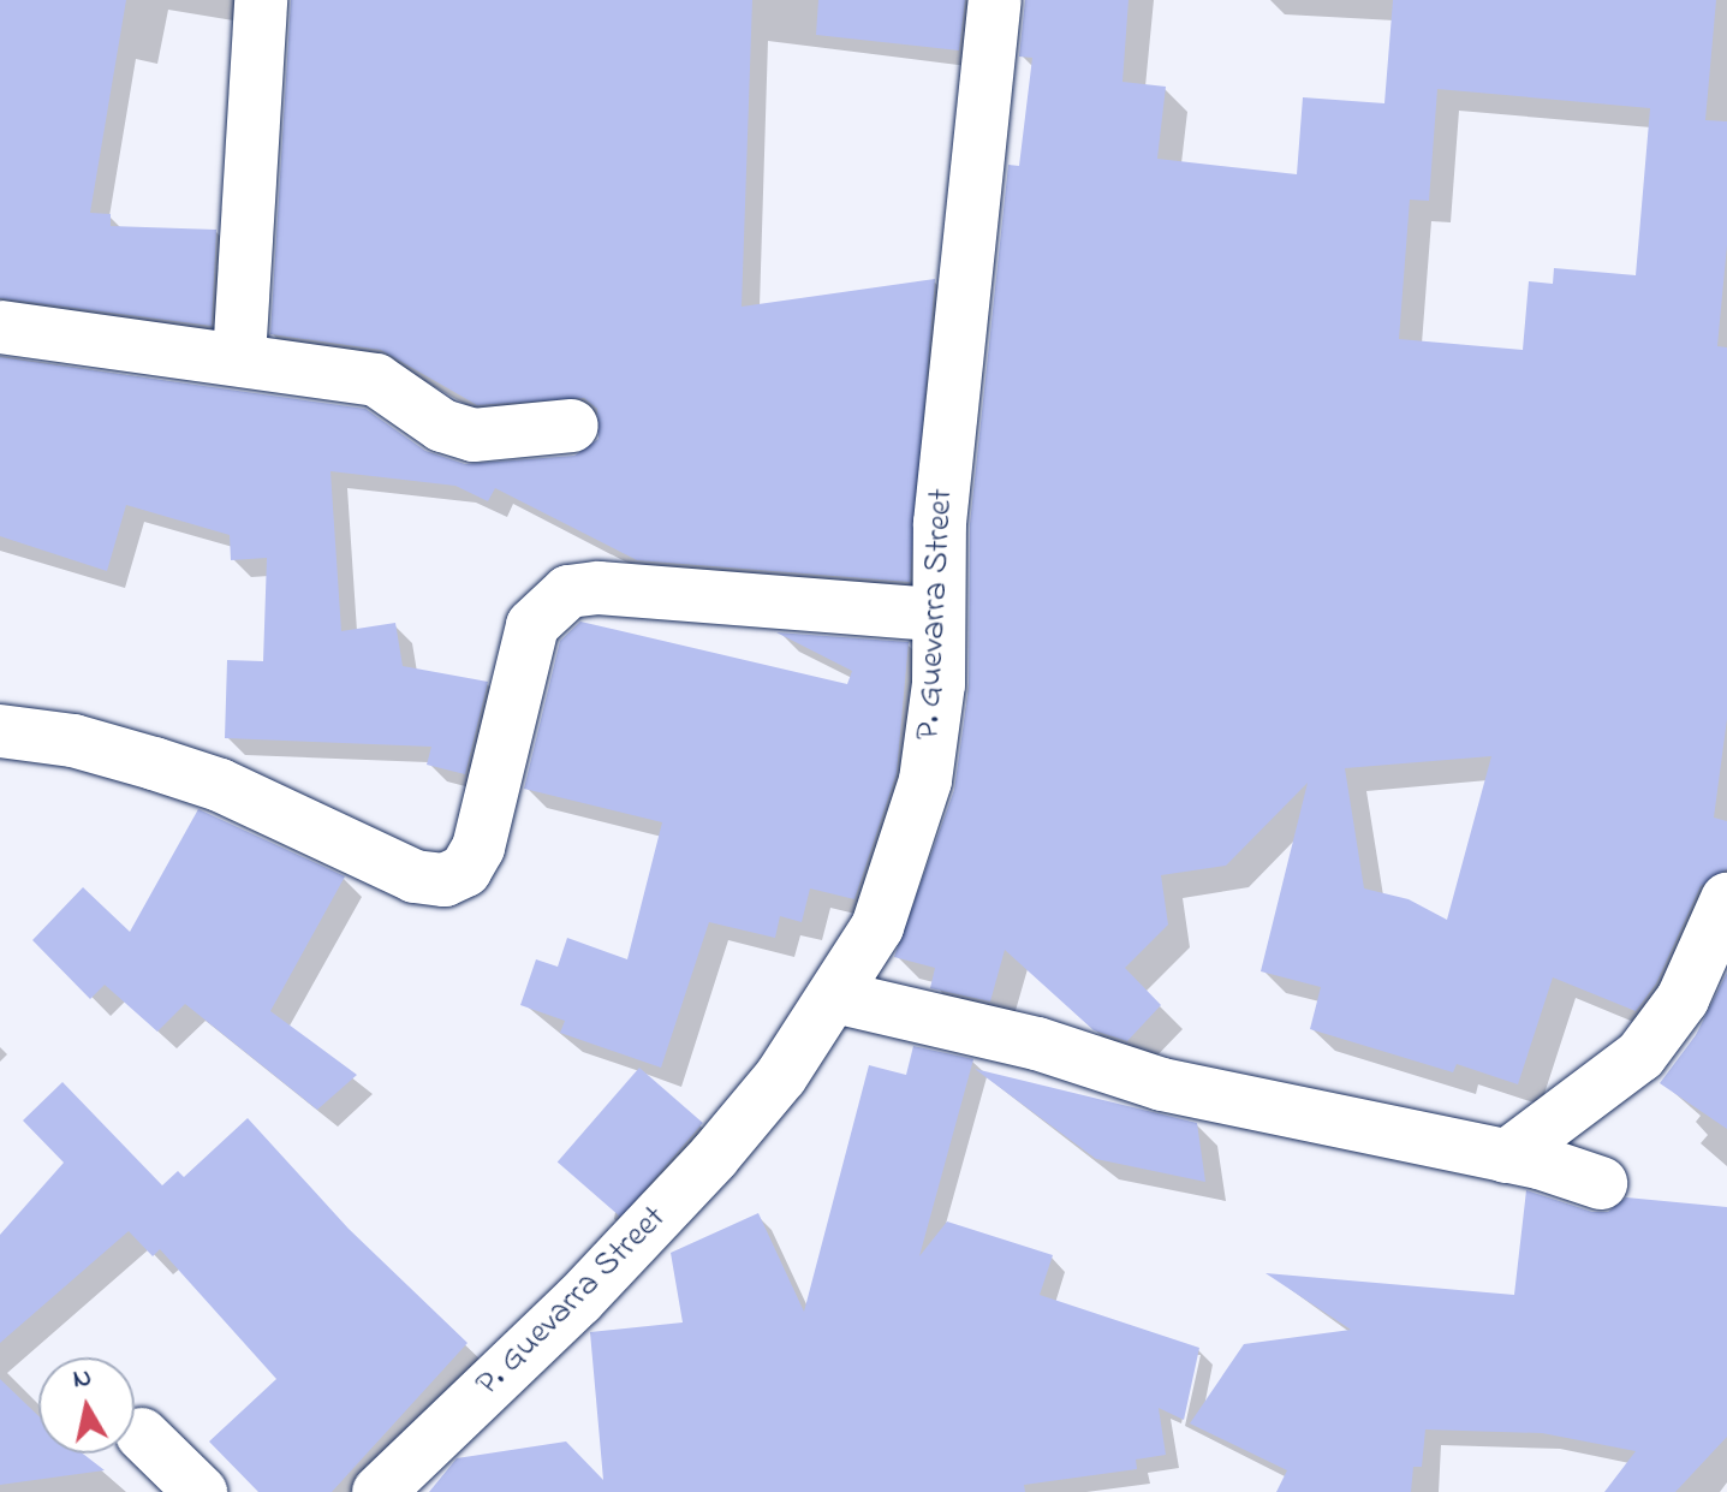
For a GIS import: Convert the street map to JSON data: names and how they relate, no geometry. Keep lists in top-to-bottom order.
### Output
{
  "streets": {
    "street": ["P. Guevarra Street"]
  },
  "north": "top"
}
